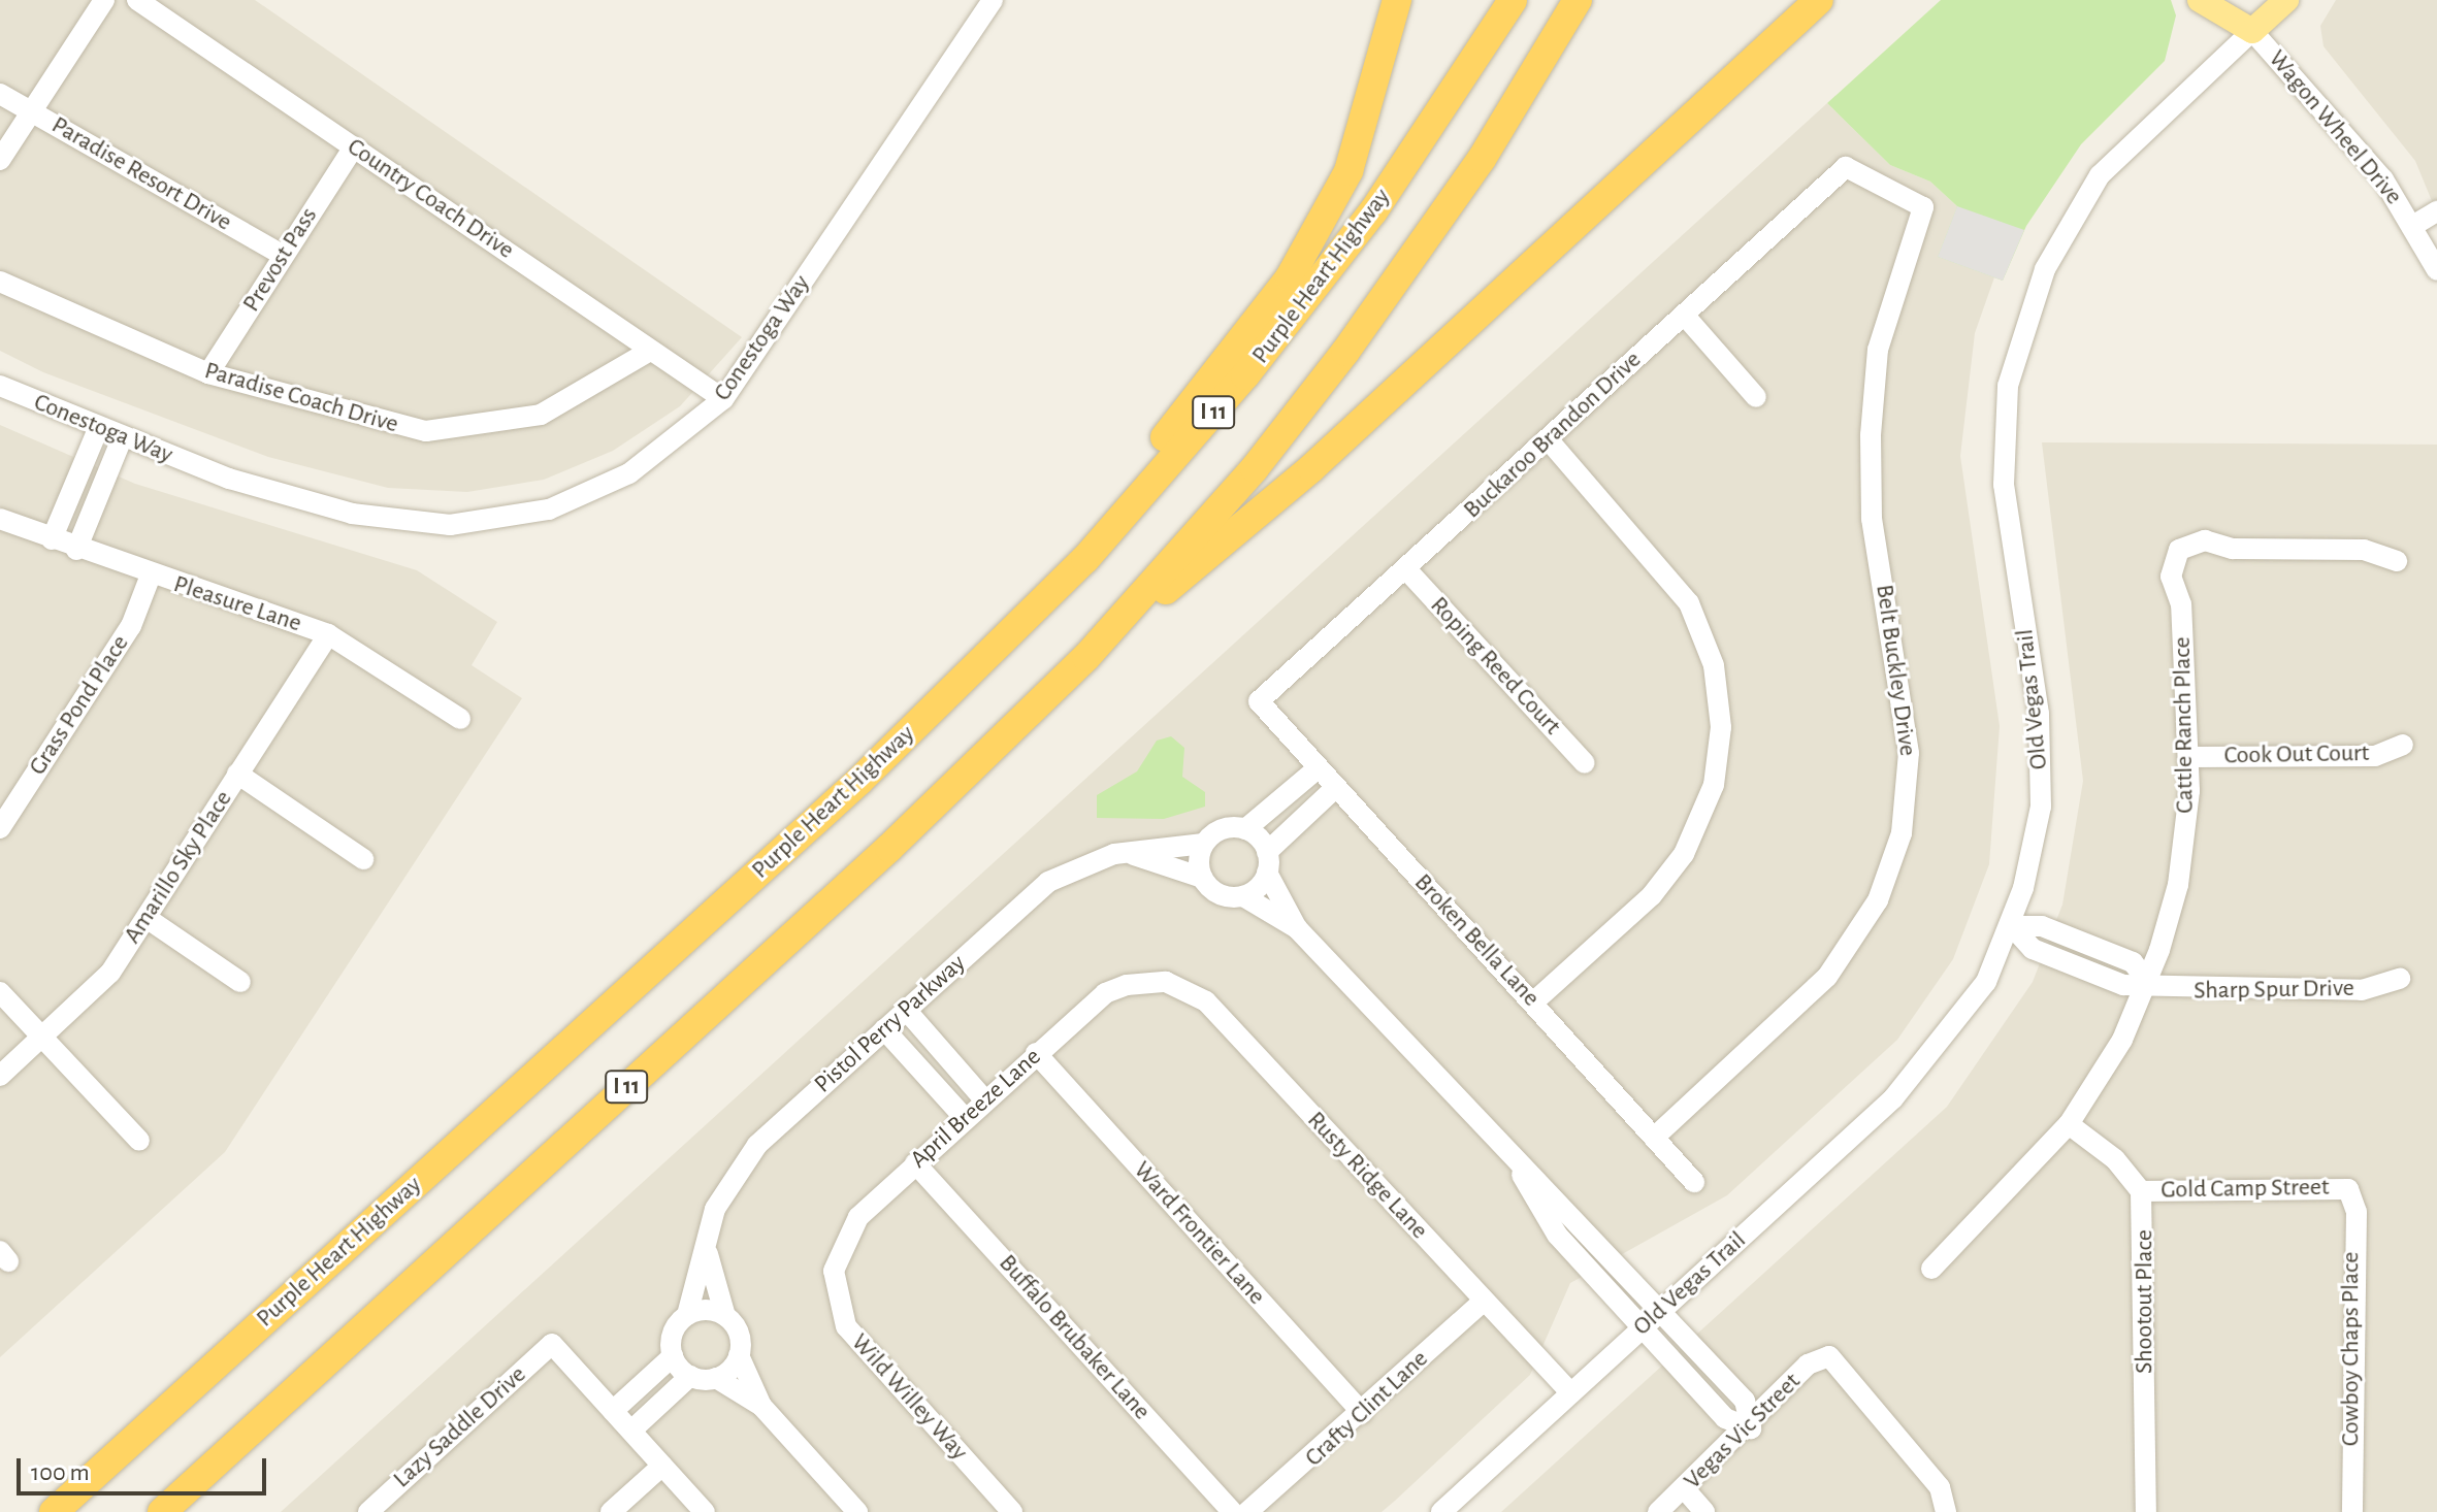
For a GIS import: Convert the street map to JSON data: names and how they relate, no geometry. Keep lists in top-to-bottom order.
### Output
{
  "streets": {
    "highway": ["Purple Heart Highway", "I 11"],
    "main road": ["Wagon Wheel Drive"],
    "street": [
      "Paradise Resort Drive",
      "Country Coach Drive",
      "Prevost Pass",
      "Conestoga Way",
      "Paradise Coach Drive",
      "Buckaroo Brandon Drive",
      "Pleasure Lane",
      "Roping Reed Court",
      "Belt Buckley Drive",
      "Old Vegas Trail",
      "Grass Pond Place",
      "Cattle Ranch Place",
      "Cook Out Court",
      "Amarillo Sky Place",
      "Broken Bella Lane",
      "Sharp Spur Drive",
      "Pistol Perry Parkway",
      "April Breeze Lane",
      "Rusty Ridge Lane",
      "Gold Camp Street",
      "Ward Frontier Lane",
      "Shootout Place",
      "Buffalo Brubaker Lane",
      "Cowboy Chaps Place",
      "Wild Willey Way",
      "Crafty Clint Lane",
      "Lazy Saddle Drive",
      "Vegas Vic Street"
    ]
  },
  "crossings": [
    ["Wagon Wheel Drive", "Old Vegas Trail"],
    ["Paradise Resort Drive", "Prevost Pass"],
    ["Country Coach Drive", "Prevost Pass"],
    ["Country Coach Drive", "Conestoga Way"],
    ["Country Coach Drive", "Paradise Coach Drive"],
    ["Prevost Pass", "Paradise Coach Drive"],
    ["Buckaroo Brandon Drive", "Roping Reed Court"],
    ["Buckaroo Brandon Drive", "Belt Buckley Drive"],
    ["Buckaroo Brandon Drive", "Broken Bella Lane"],
    ["Pleasure Lane", "Grass Pond Place"],
    ["Pleasure Lane", "Amarillo Sky Place"],
    ["Belt Buckley Drive", "Broken Bella Lane"],
    ["Old Vegas Trail", "Sharp Spur Drive"],
    ["Old Vegas Trail", "Rusty Ridge Lane"],
    ["Cattle Ranch Place", "Cook Out Court"],
    ["Cattle Ranch Place", "Sharp Spur Drive"],
    ["April Breeze Lane", "Rusty Ridge Lane"],
    ["April Breeze Lane", "Ward Frontier Lane"],
    ["April Breeze Lane", "Buffalo Brubaker Lane"],
    ["April Breeze Lane", "Wild Willey Way"],
    ["Rusty Ridge Lane", "Crafty Clint Lane"],
    ["Gold Camp Street", "Shootout Place"],
    ["Gold Camp Street", "Cowboy Chaps Place"],
    ["Ward Frontier Lane", "Crafty Clint Lane"]
  ],
  "scale_bar": "100 m"
}
